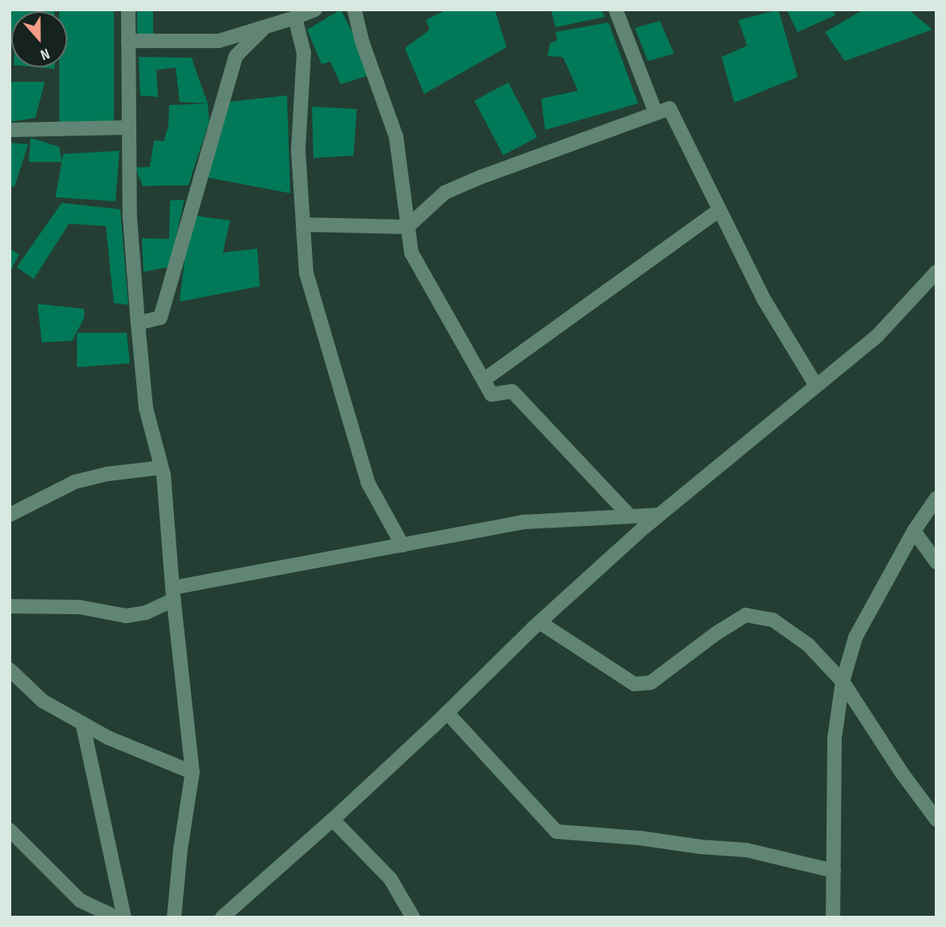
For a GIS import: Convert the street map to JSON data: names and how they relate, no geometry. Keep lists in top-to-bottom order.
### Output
{
  "north": "bottom"
}
